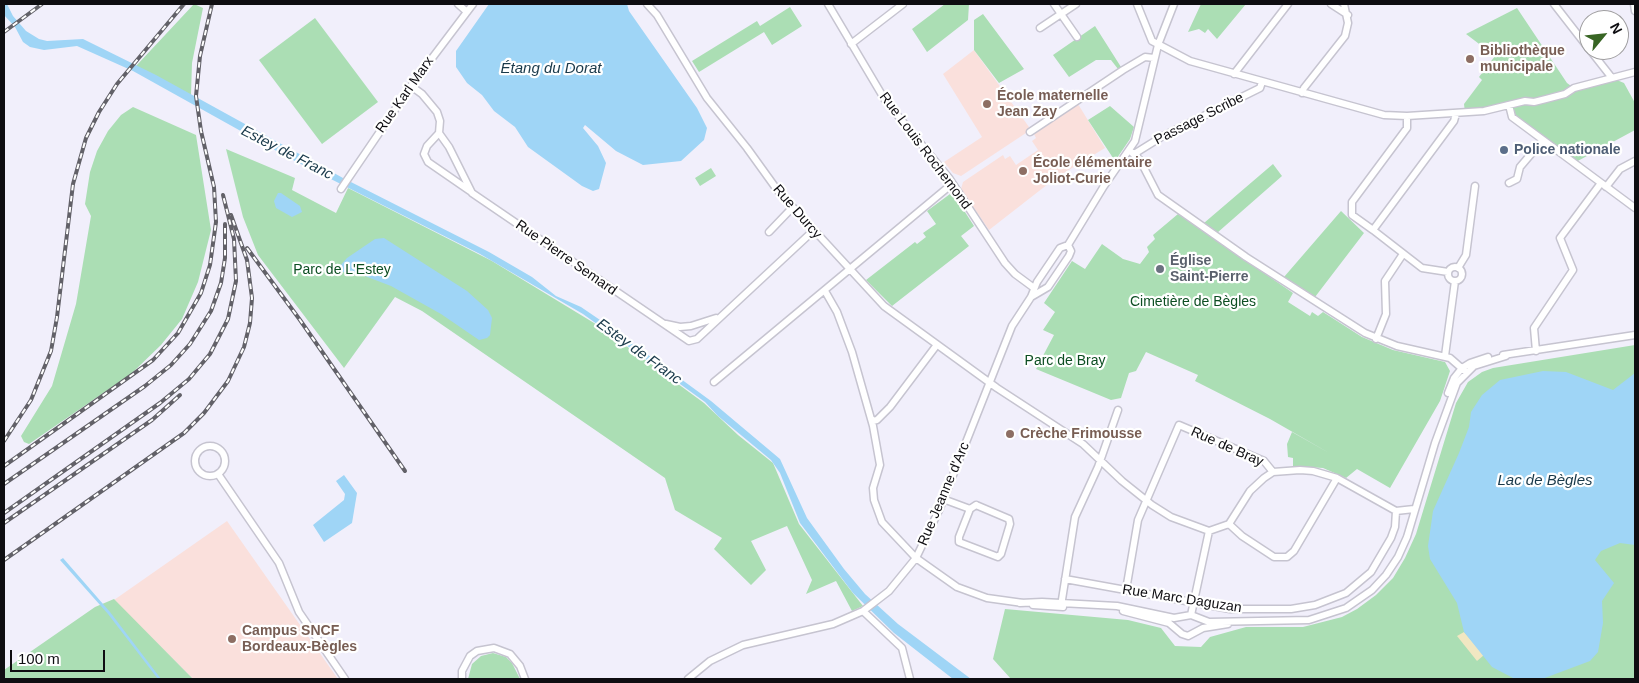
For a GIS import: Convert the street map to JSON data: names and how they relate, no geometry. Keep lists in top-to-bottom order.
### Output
{
  "streets": {
    "street": [
      "Rue Karl Marx",
      "Passage Scribe",
      "Rue Louis Rochemond",
      "Rue Durcy",
      "Rue Pierre Semard",
      "Rue de Bray",
      "Rue Jeanne d'Arc",
      "Rue Marc Daguzan"
    ]
  },
  "crossings": [
    ["Rue Karl Marx", "Rue Pierre Semard"],
    ["Passage Scribe", "Rue Jeanne d'Arc"],
    ["Rue Louis Rochemond", "Rue Jeanne d'Arc"],
    ["Rue Durcy", "Rue Pierre Semard"],
    ["Rue Durcy", "Rue de Bray"],
    ["Rue Durcy", "Rue Jeanne d'Arc"]
  ],
  "water": ["Étang du Dorat", "Estey de Franc", "Lac de Bègles"],
  "parks": ["Parc de L'Estey", "Cimetière de Bègles", "Parc de Bray"],
  "places": [
    "Bibliothèque municipale",
    "École maternelle Jean Zay",
    "Police nationale",
    "École élémentaire Joliot-Curie",
    "Église Saint-Pierre",
    "Crèche Frimousse",
    "Campus SNCF Bordeaux-Bègles"
  ],
  "scale_bar": "100 m",
  "north": "top right"
}
